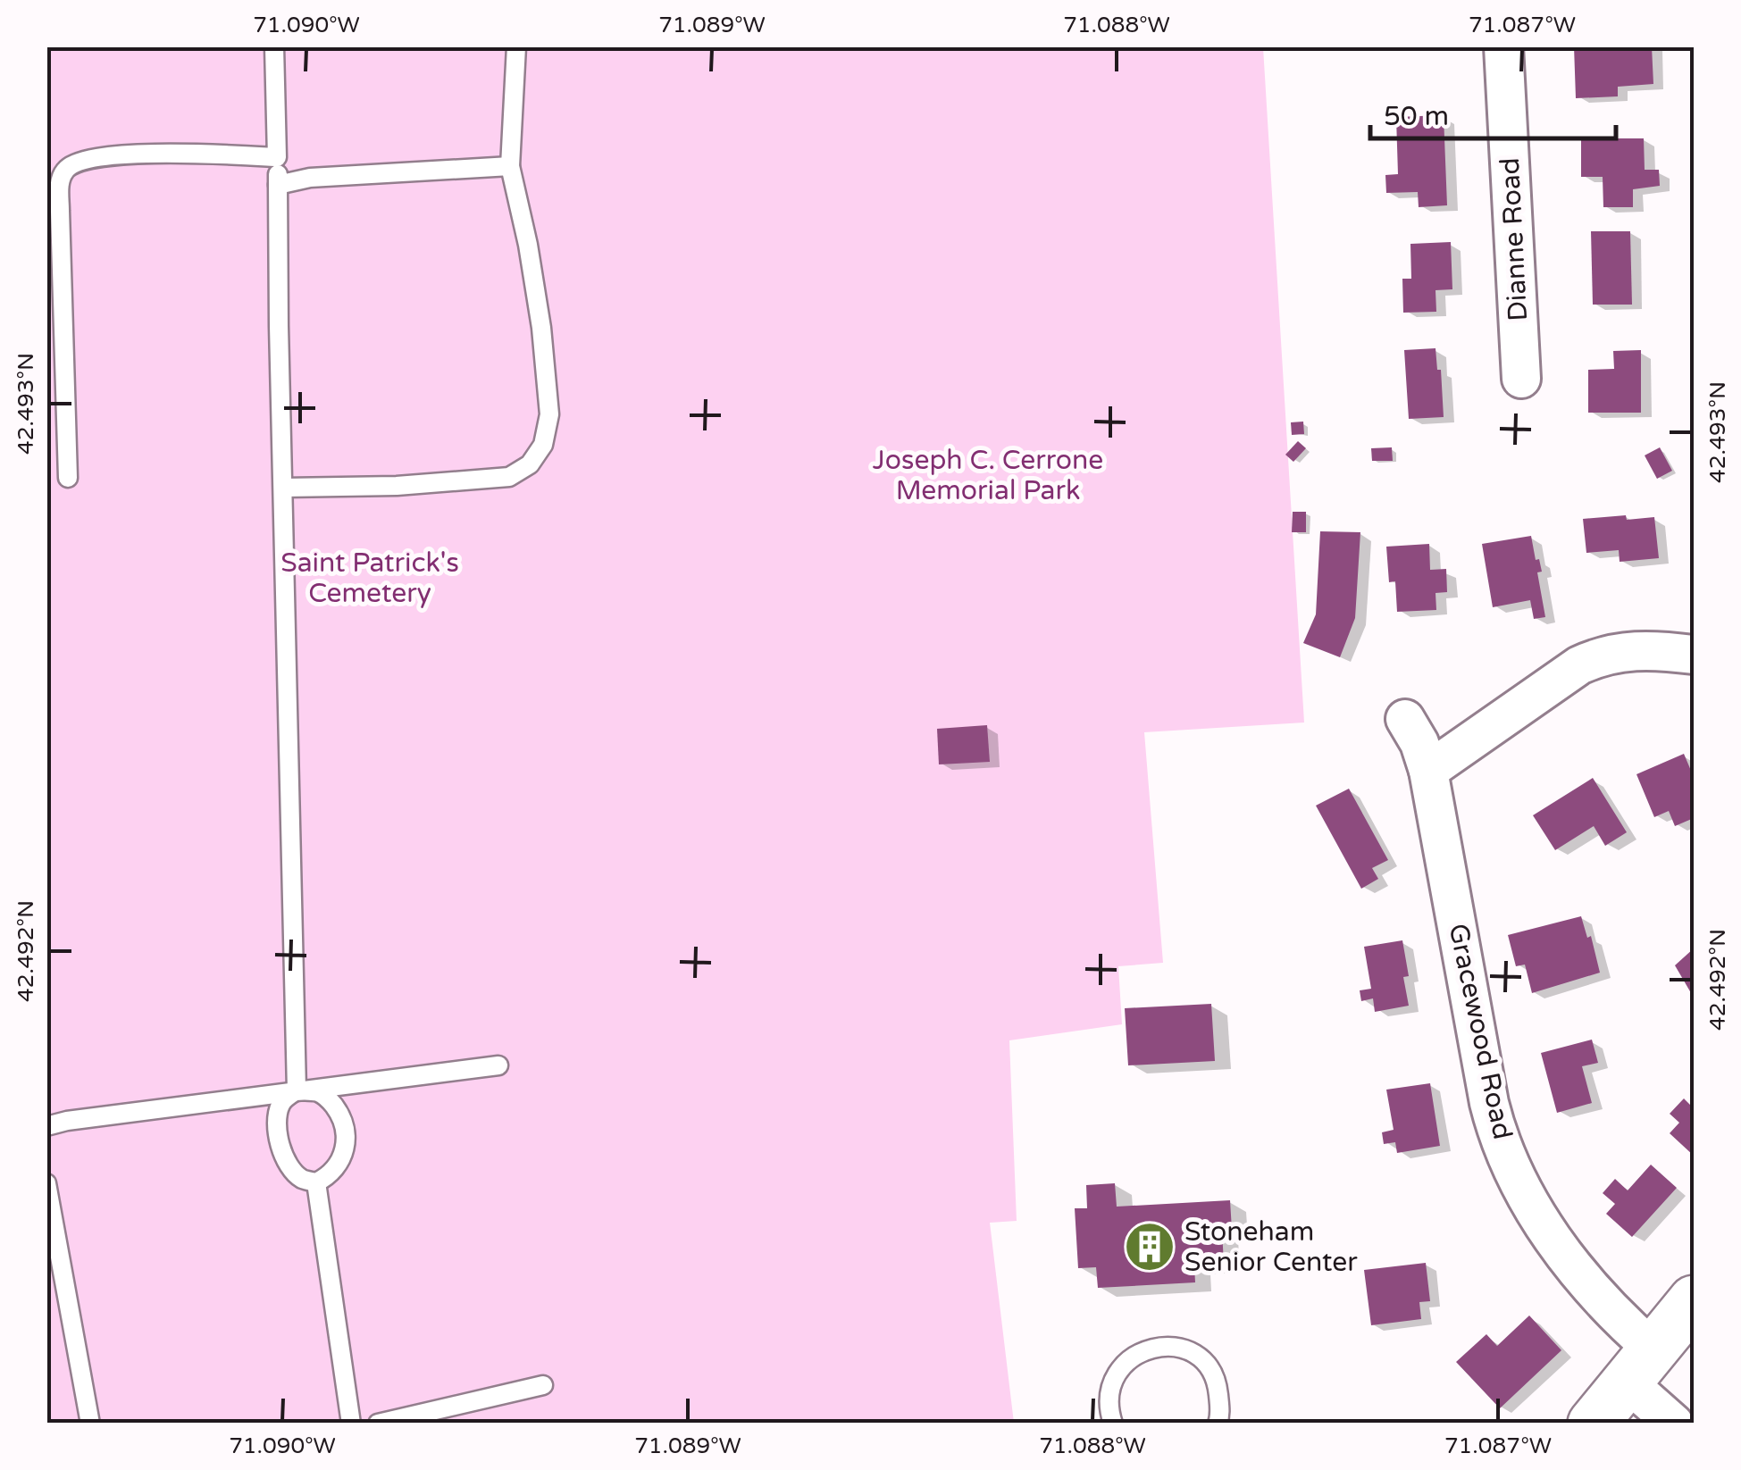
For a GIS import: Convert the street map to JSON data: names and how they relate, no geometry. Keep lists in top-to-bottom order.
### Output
{
  "streets": {
    "street": ["Dianne Road", "Gracewood Road"]
  },
  "parks": ["Joseph C. Cerrone Memorial Park", "Saint Patrick's Cemetery"],
  "places": {
    "building": ["Stoneham Senior Center"]
  },
  "scale_bar": "50 m",
  "coordinates": [
    "71.090°W",
    "71.089°W",
    "71.088°W",
    "71.087°W",
    "42.493°N",
    "42.492°N"
  ]
}
